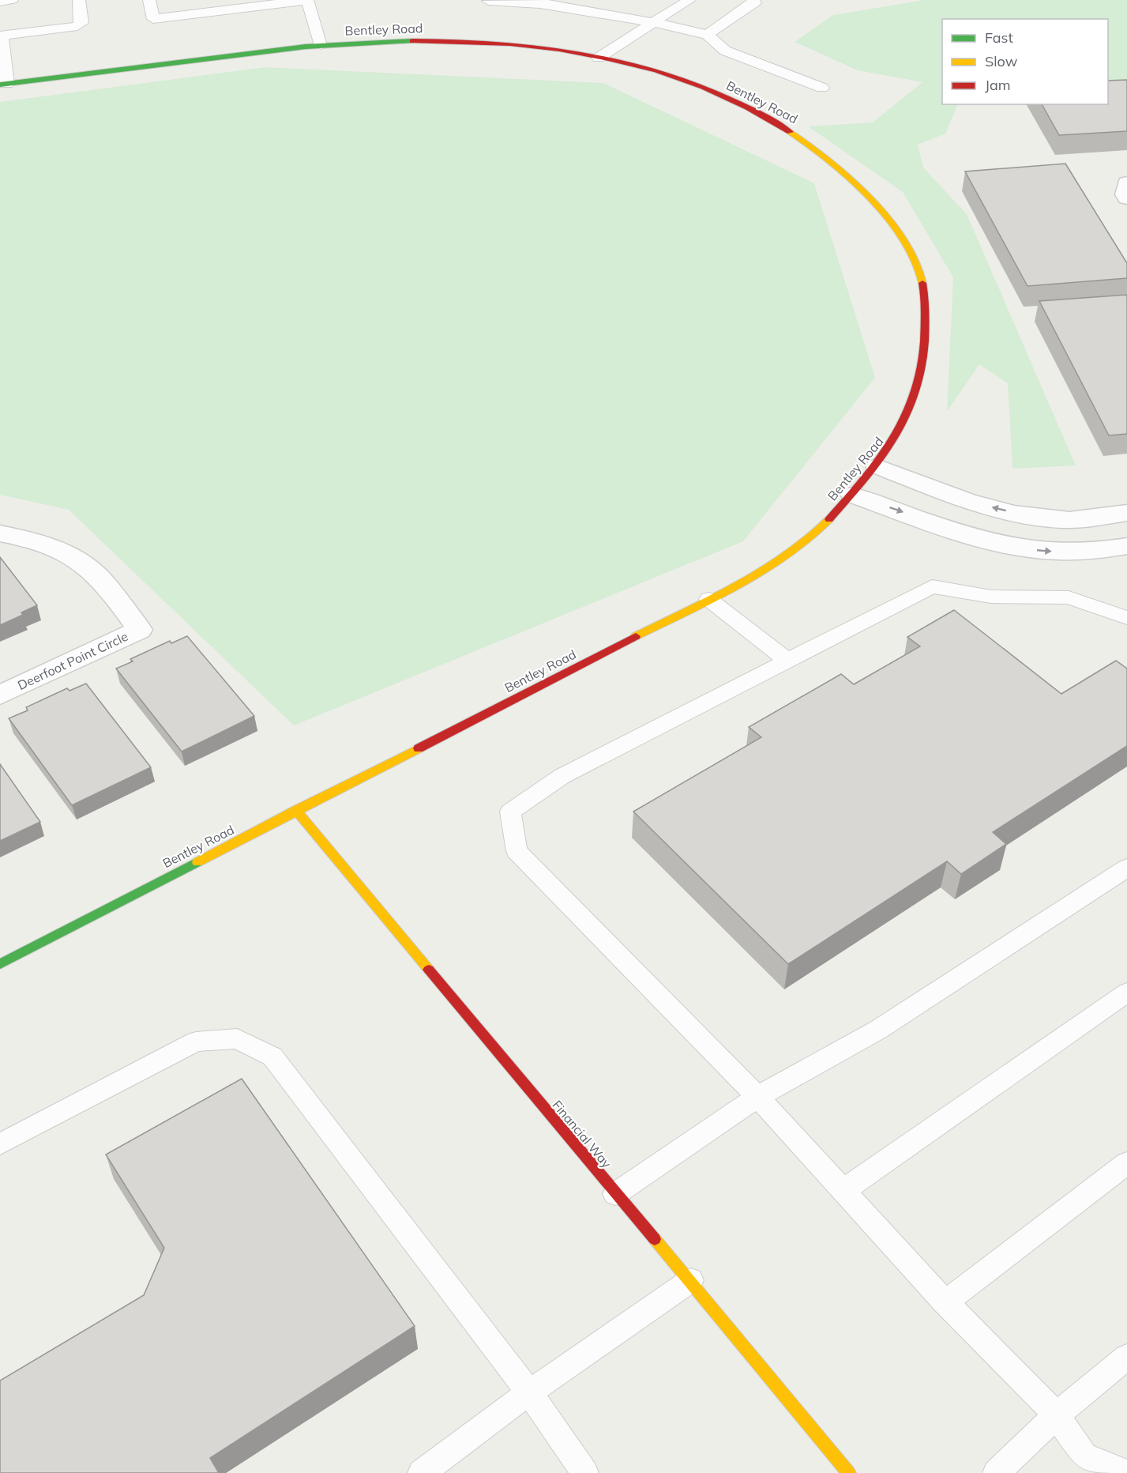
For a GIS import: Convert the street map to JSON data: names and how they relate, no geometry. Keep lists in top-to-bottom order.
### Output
{
  "streets": {
    "street": ["Bentley Road", "Deerfoot Point Circle", "Financial Way"]
  },
  "crossings": [
    ["Bentley Road", "Financial Way"]
  ],
  "legend": ["Fast", "Slow", "Jam"]
}
